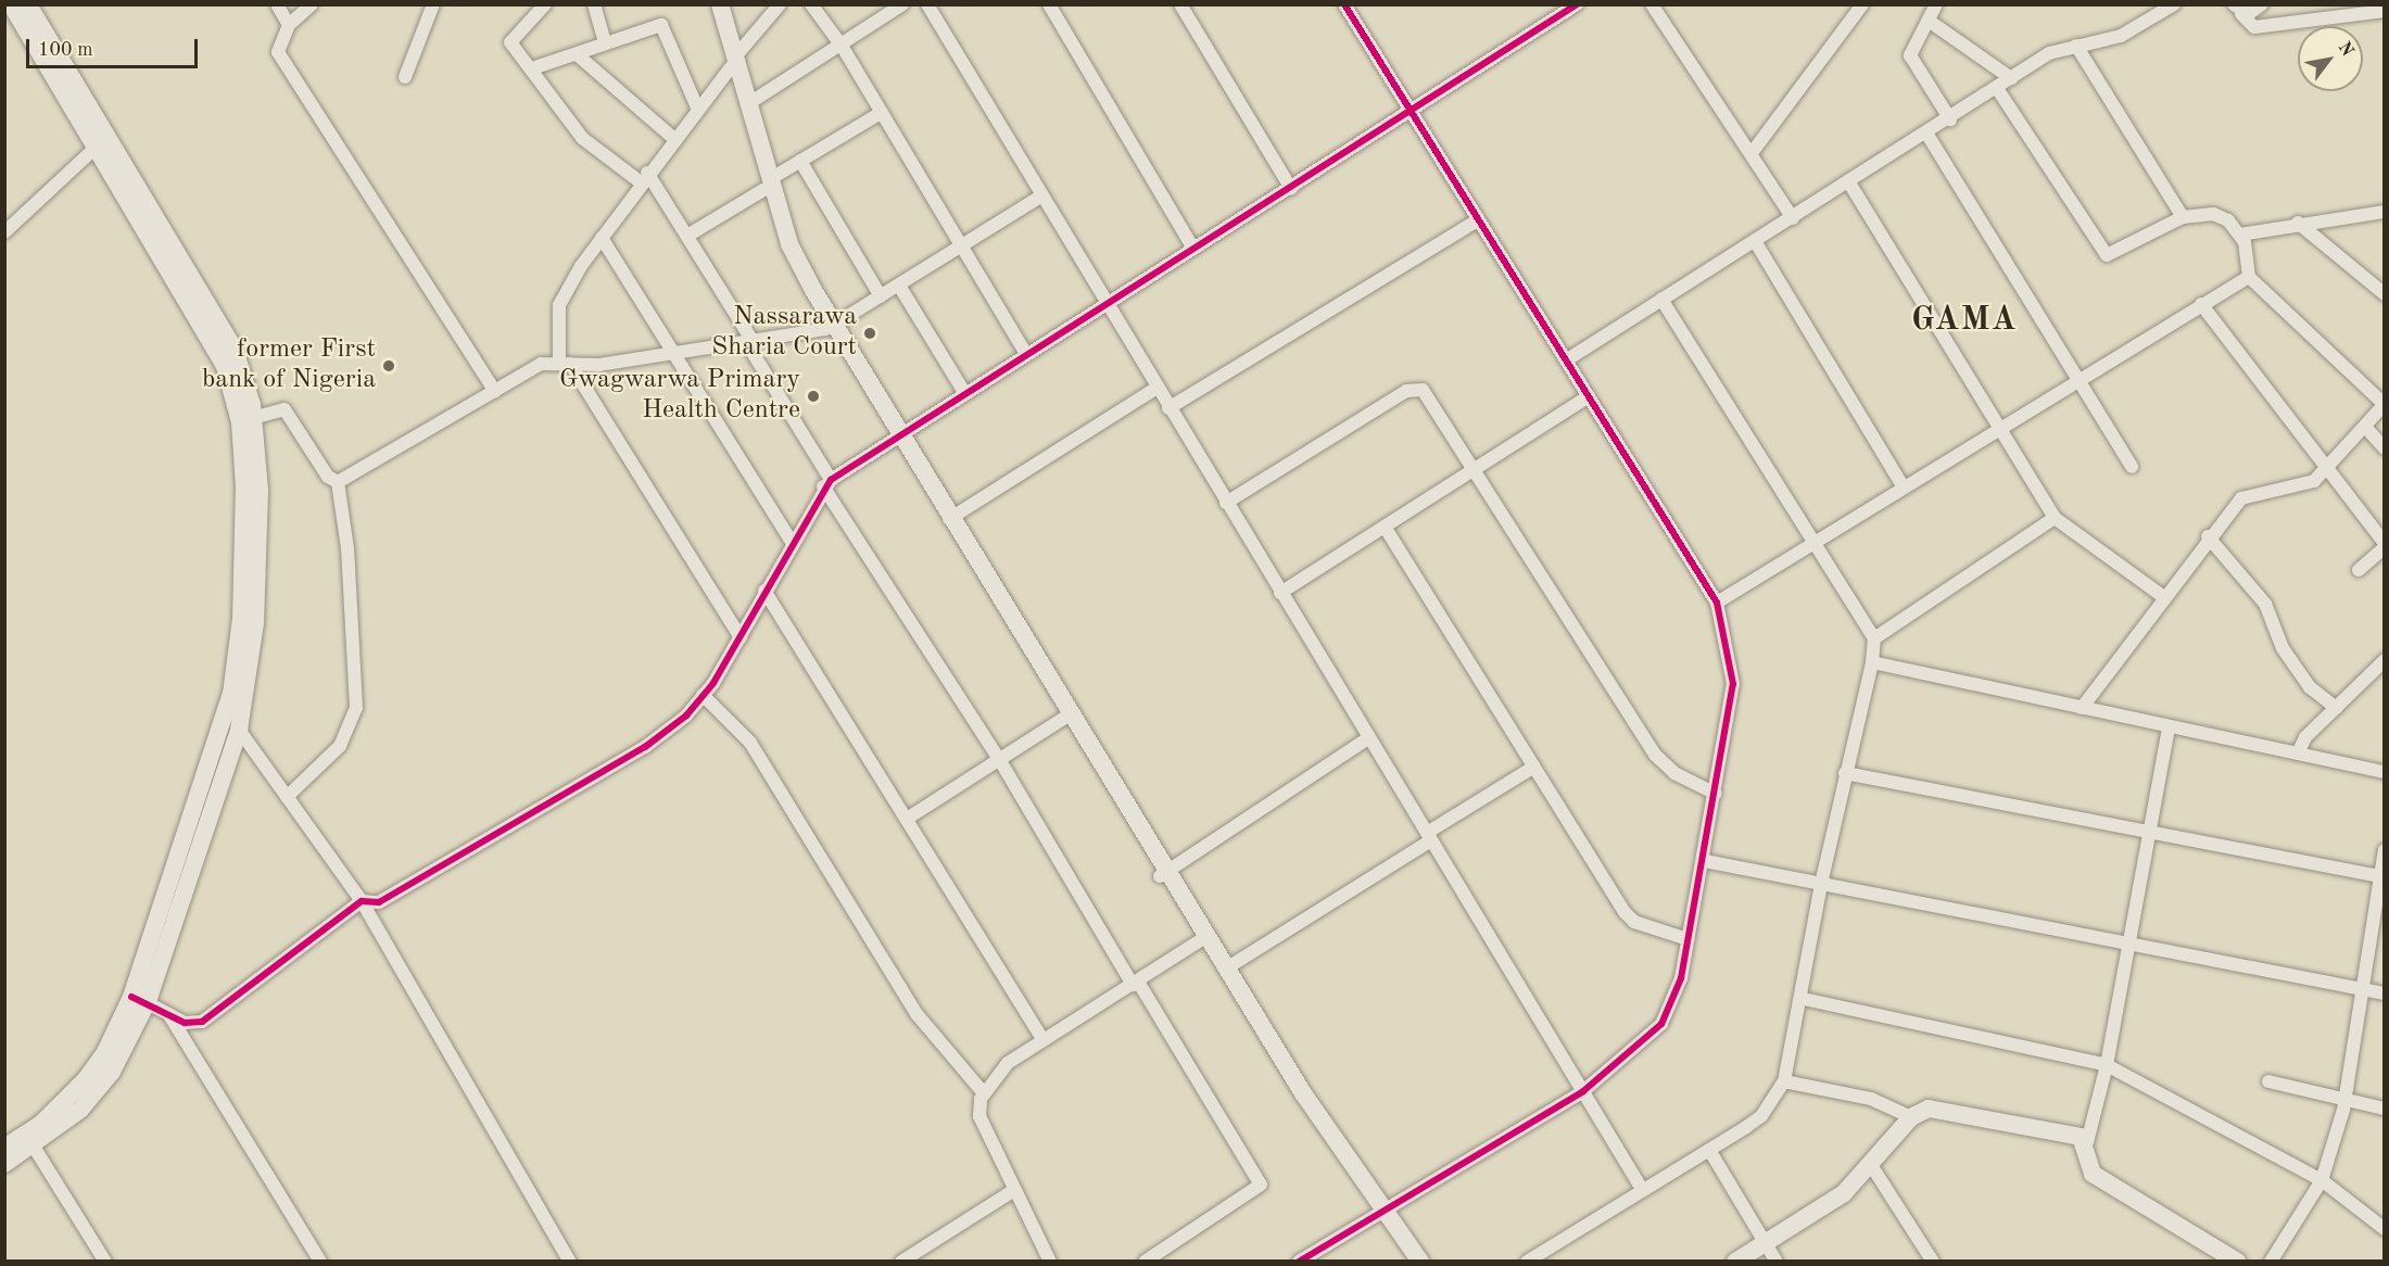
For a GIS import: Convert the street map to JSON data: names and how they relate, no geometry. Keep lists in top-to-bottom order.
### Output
{
  "districts": ["GAMA"],
  "places": ["Nassarawa Sharia Court", "former First bank of Nigeria", "Gwagwarwa Primary Health Centre"],
  "scale_bar": "100 m",
  "north": "top right"
}
